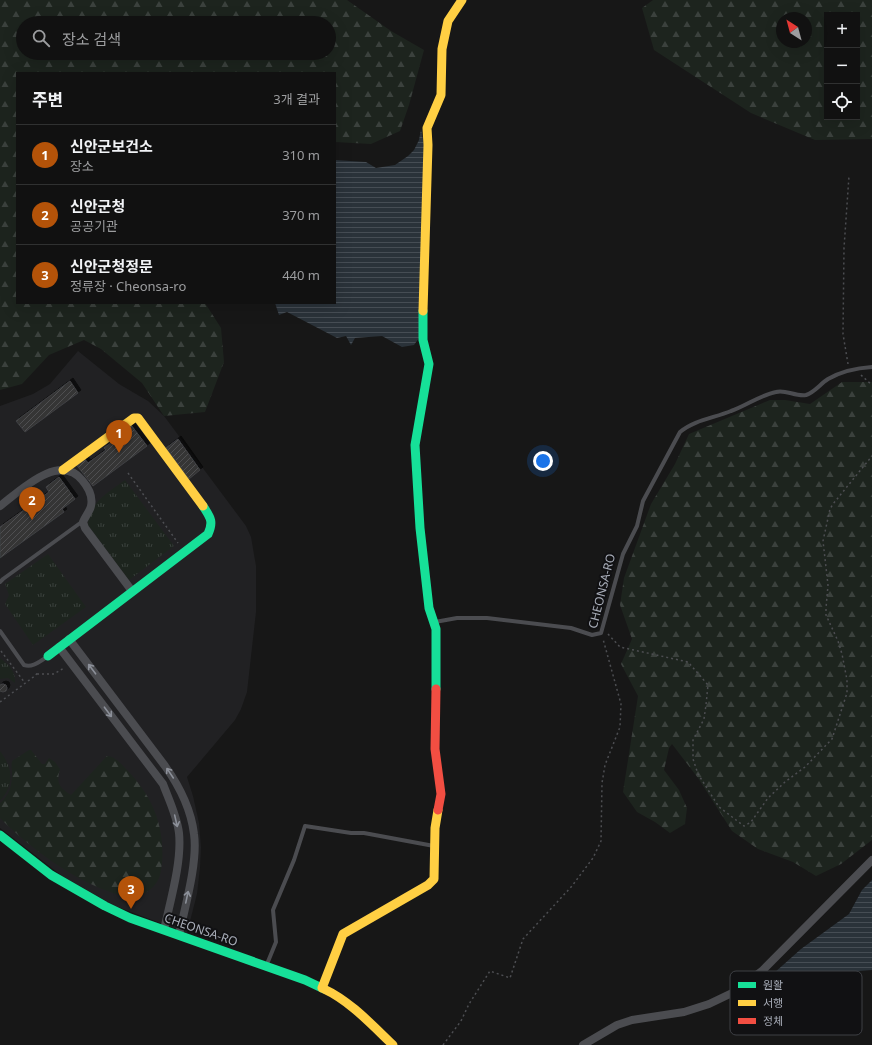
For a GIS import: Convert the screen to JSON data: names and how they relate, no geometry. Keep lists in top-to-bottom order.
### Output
{
  "streets": {
    "street": ["CHEONSA-RO"]
  },
  "legend": ["원활", "서행", "정체"],
  "north": "top left",
  "page": {
    "map_buttons": ["+", "−"],
    "search": "장소 검색",
    "heading": ["주변", "3개 결과"],
    "list": [
      {
        "mark": "1",
        "name": "신안군보건소",
        "note": "장소",
        "value": "310 m"
      },
      {
        "mark": "2",
        "name": "신안군청",
        "note": "공공기관",
        "value": "370 m"
      },
      {
        "mark": "3",
        "name": "신안군청정문",
        "note": "정류장 · Cheonsa-ro",
        "value": "440 m"
      }
    ],
    "pins": ["1", "2", "3"]
  }
}
